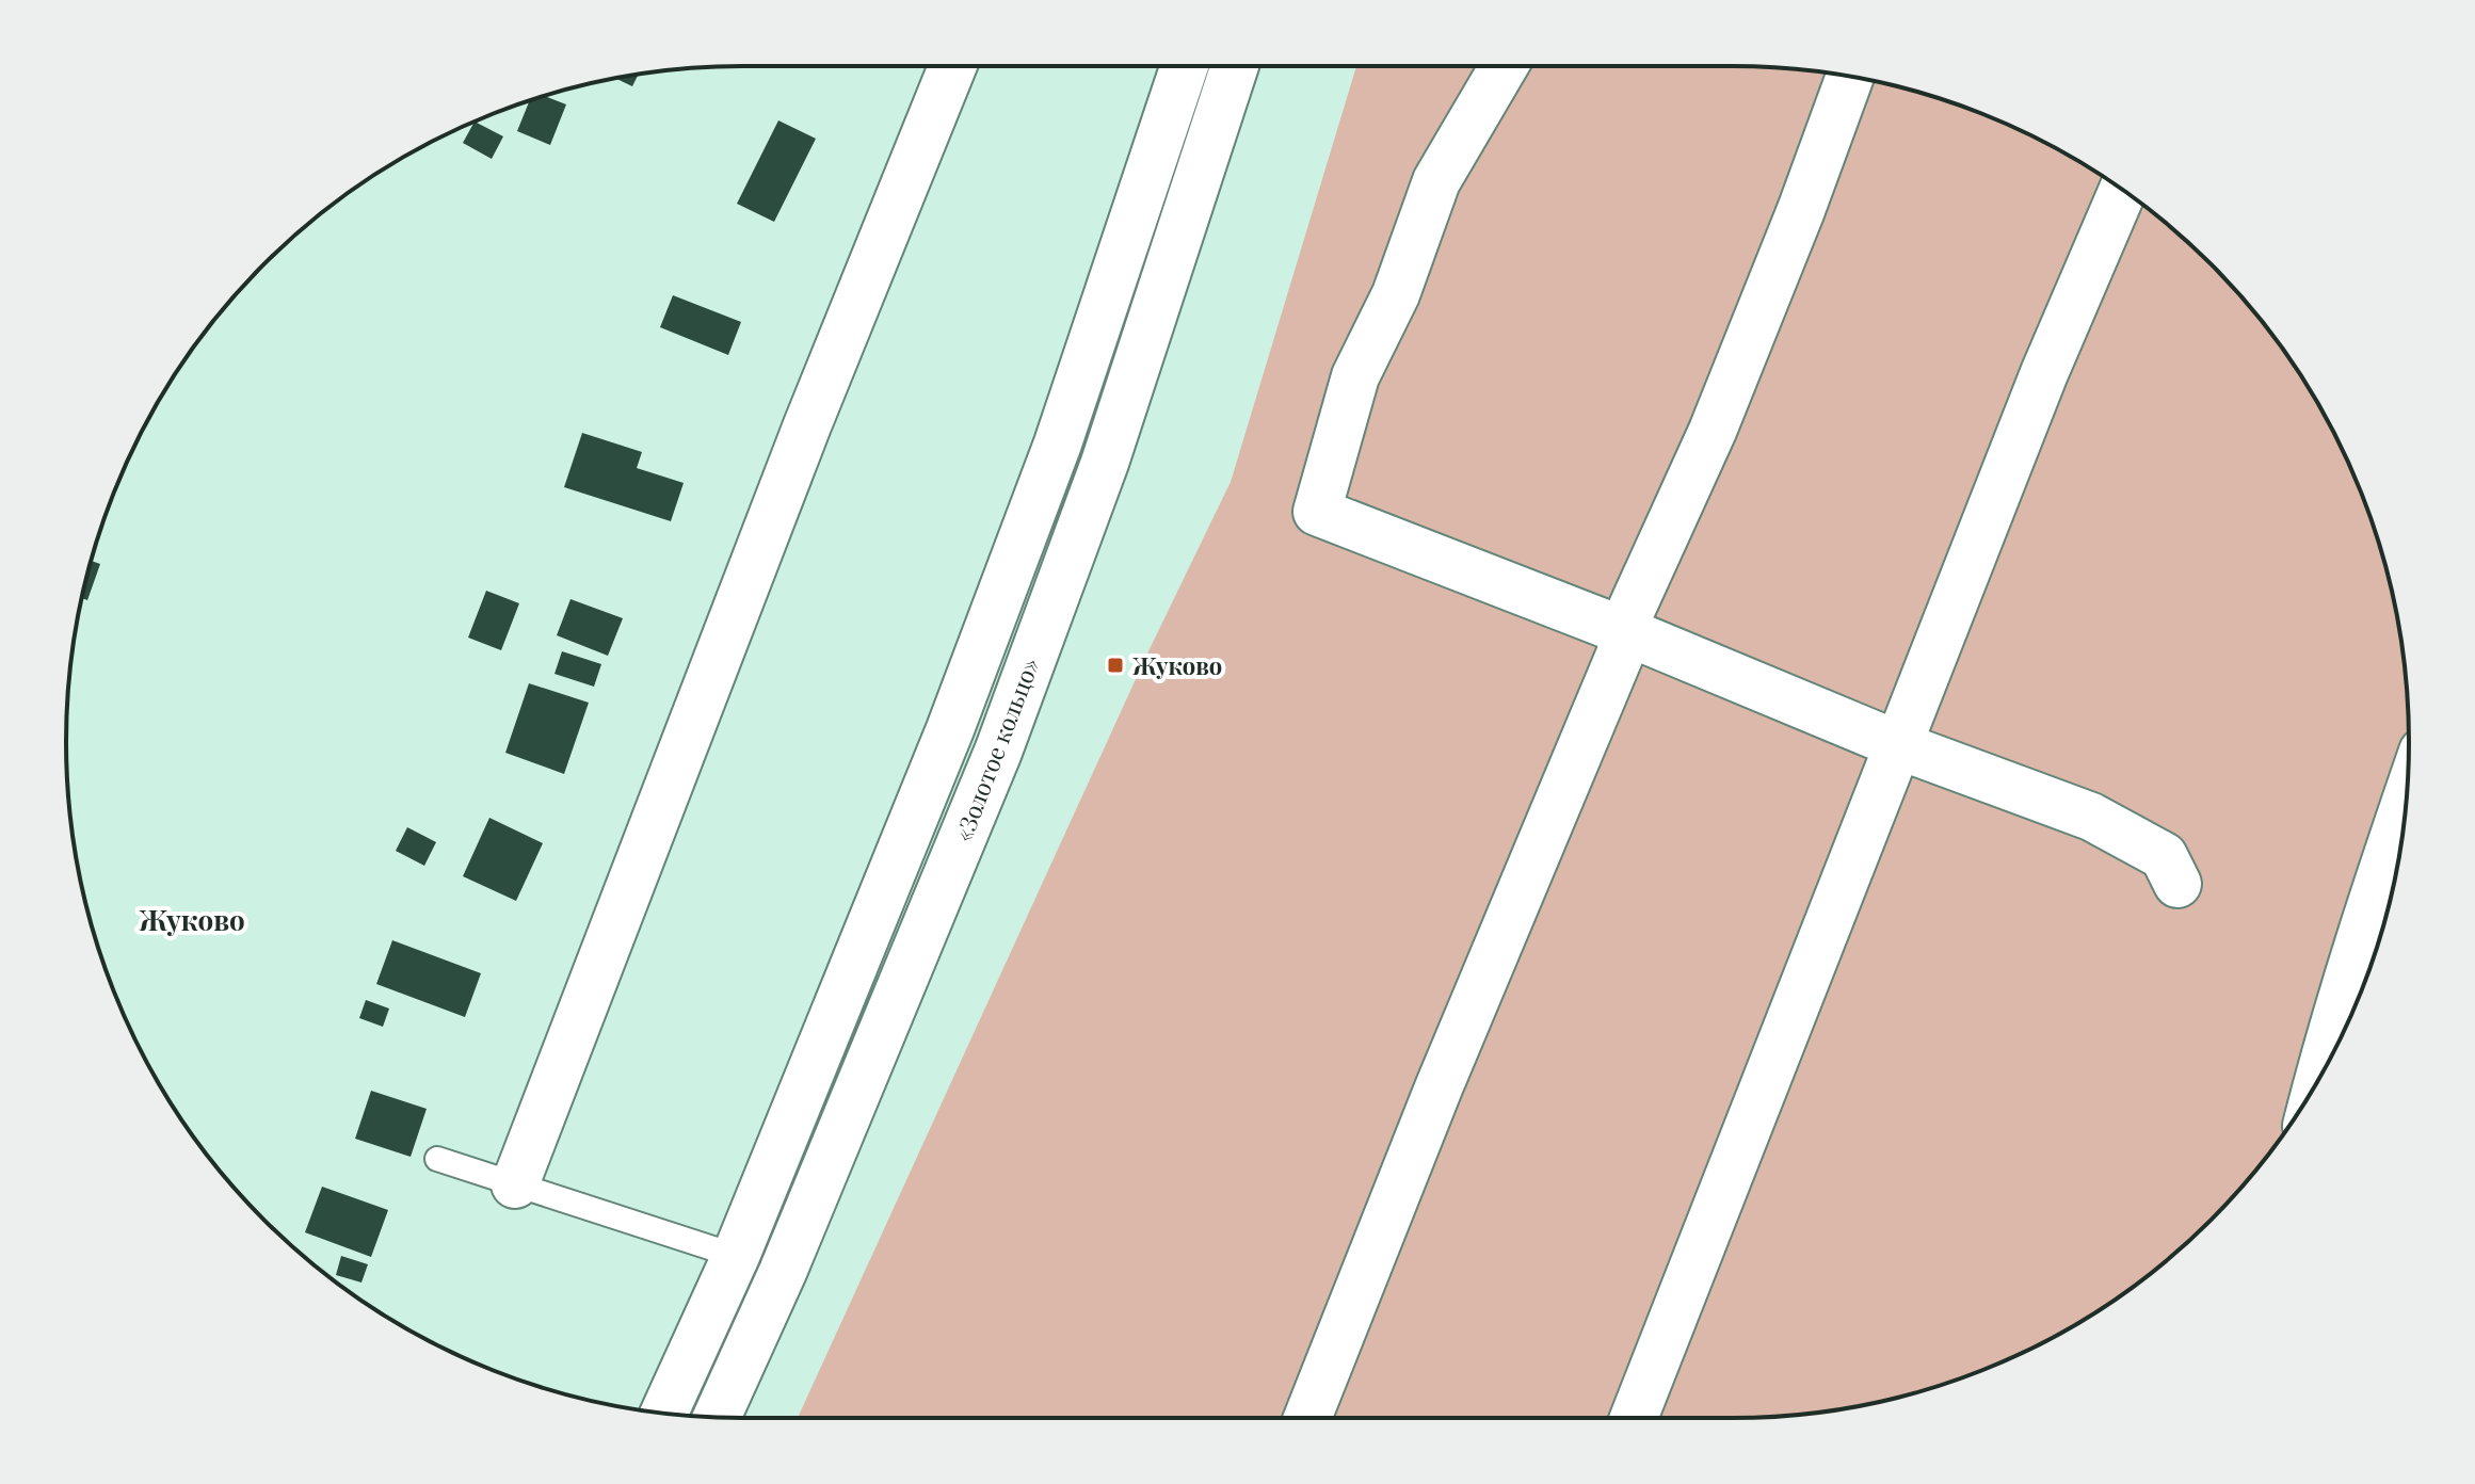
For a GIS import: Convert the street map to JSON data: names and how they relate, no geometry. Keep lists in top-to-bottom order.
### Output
{
  "streets": {
    "main road": ["«Золотое кольцо»"]
  },
  "districts": ["Жуково"],
  "places": {
    "transit": ["Жуково"]
  }
}
